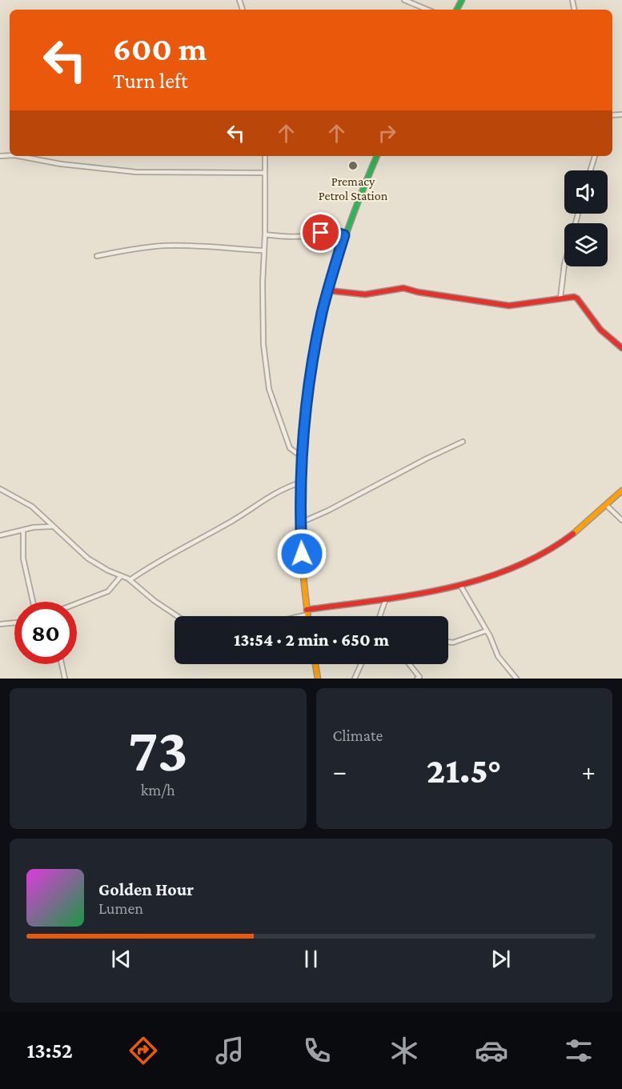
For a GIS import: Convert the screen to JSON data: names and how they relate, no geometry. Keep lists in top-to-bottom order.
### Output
{
  "places": ["Premacy Petrol Station"],
  "page": {
    "turn": ["600 m", "Turn left"],
    "limit": "80",
    "trip": "13:54 · 2 min · 650 m",
    "tile": [
      ["73", "km/h"],
      "Climate"
    ],
    "heat": ["−", "21.5°", "+"],
    "song": ["Golden Hour", "Lumen"],
    "tabs": "13:52"
  }
}
